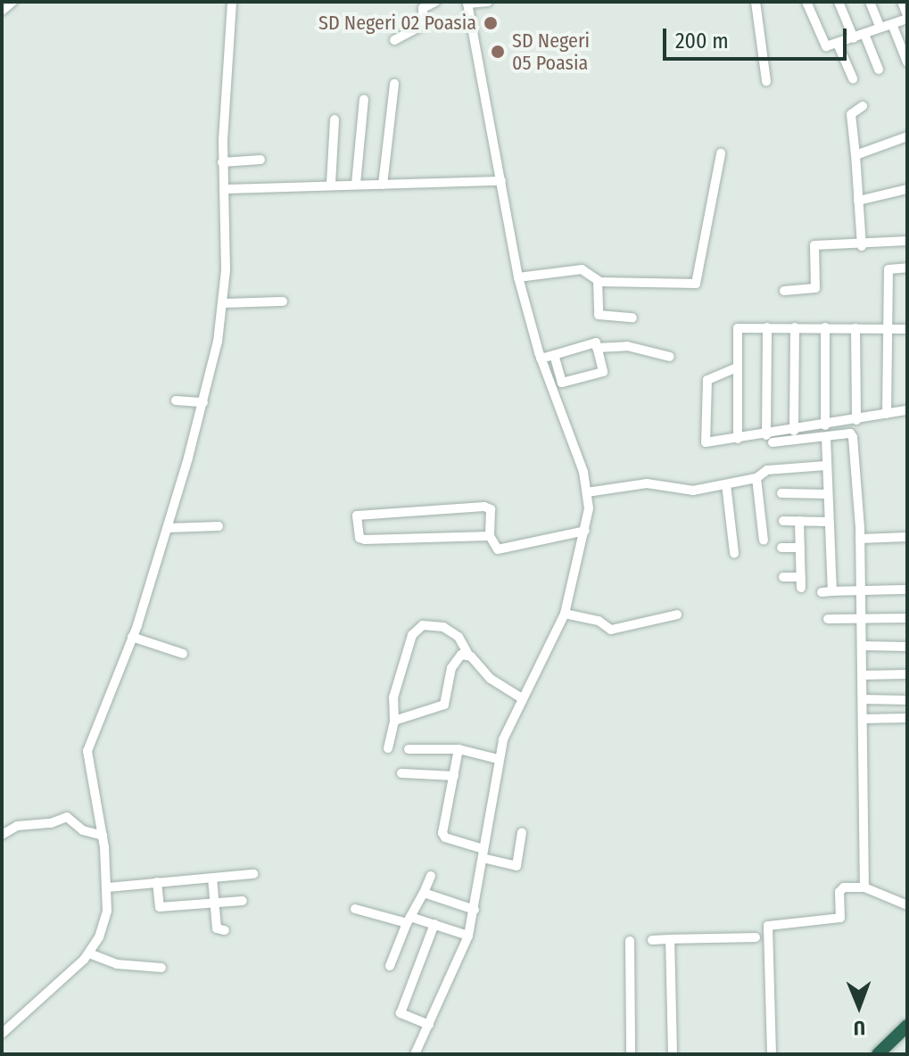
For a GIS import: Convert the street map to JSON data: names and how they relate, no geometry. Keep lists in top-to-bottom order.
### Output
{
  "places": ["SD Negeri 02 Poasia", "SD Negeri 05 Poasia"],
  "scale_bar": "200 m",
  "north": "bottom"
}
